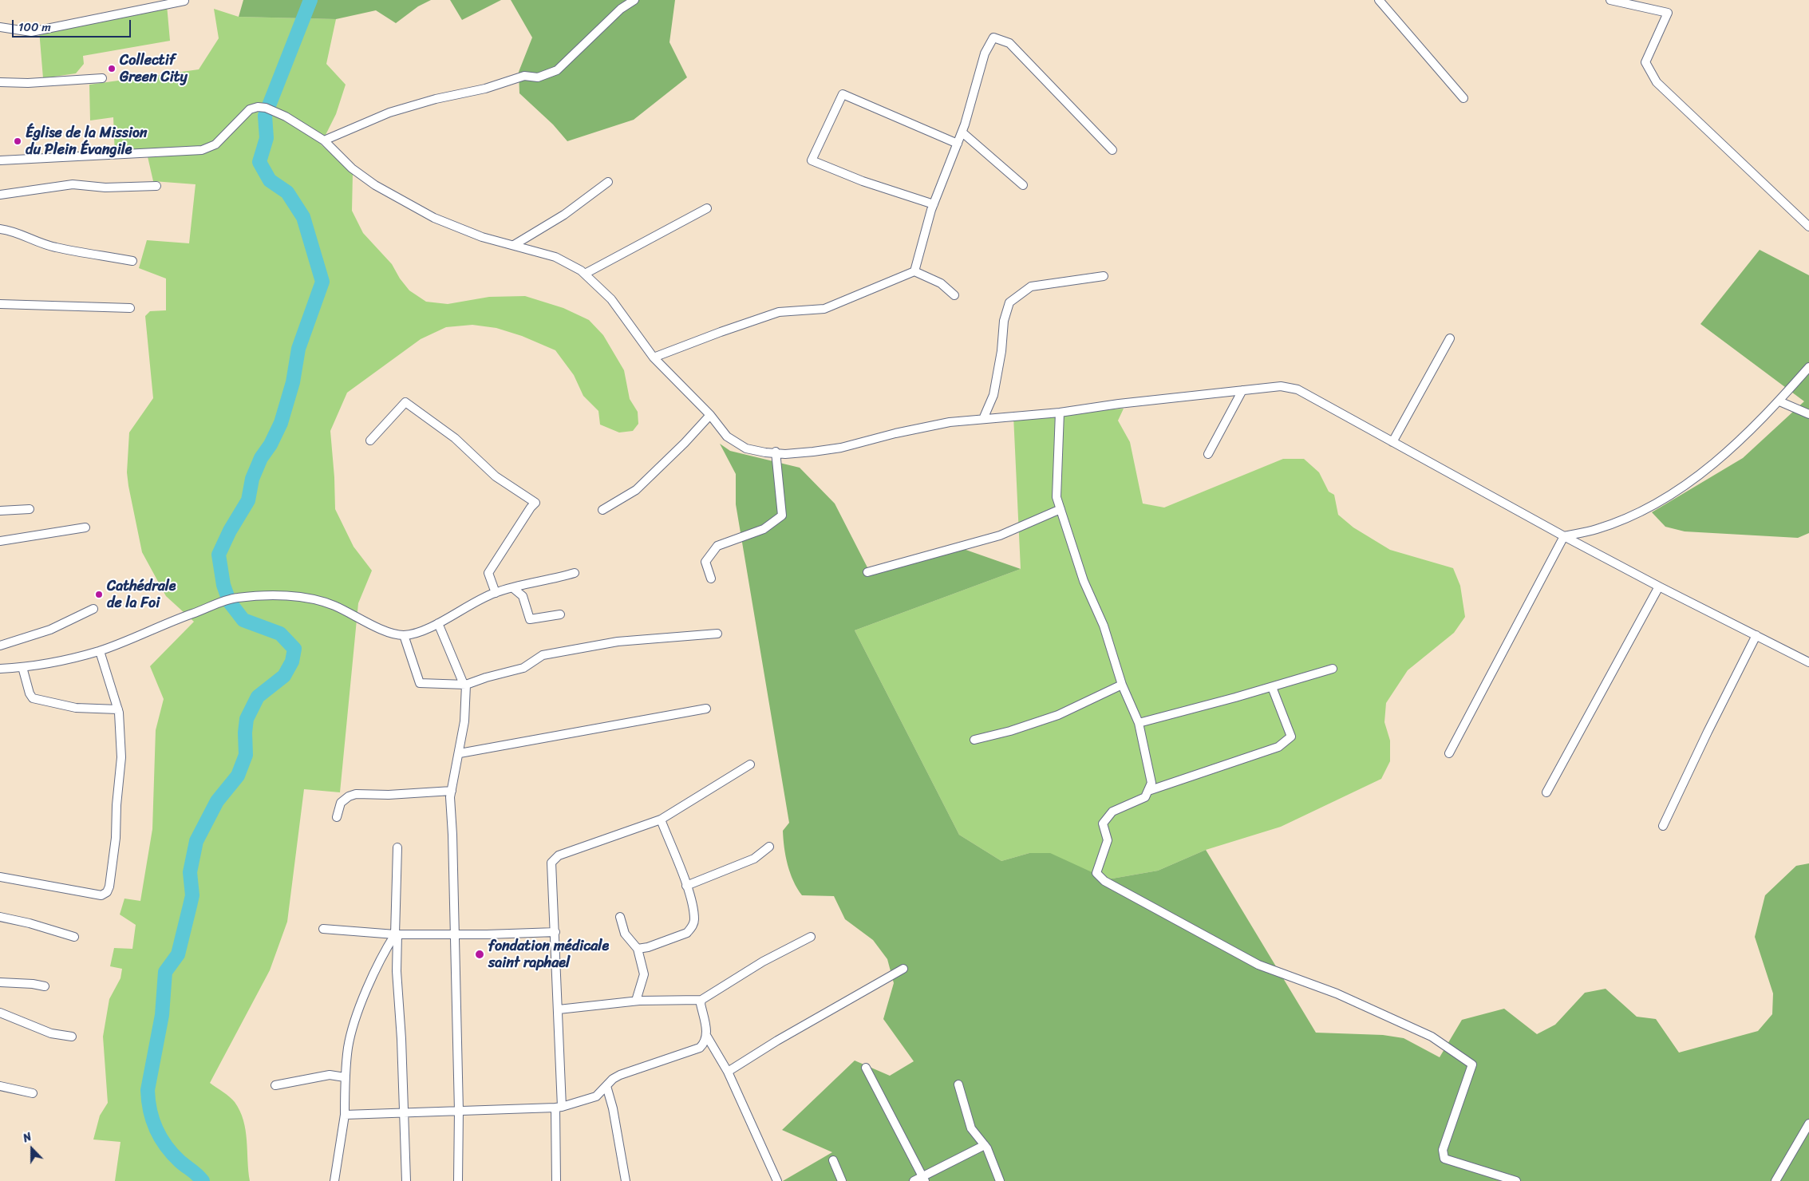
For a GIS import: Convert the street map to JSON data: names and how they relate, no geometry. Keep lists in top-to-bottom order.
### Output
{
  "places": [
    "Collectif Green City",
    "Église de la Mission du Plein Évangile",
    "Cathédrale de la Foi",
    "fondation médicale saint raphael"
  ],
  "scale_bar": "100 m",
  "north": "top"
}
